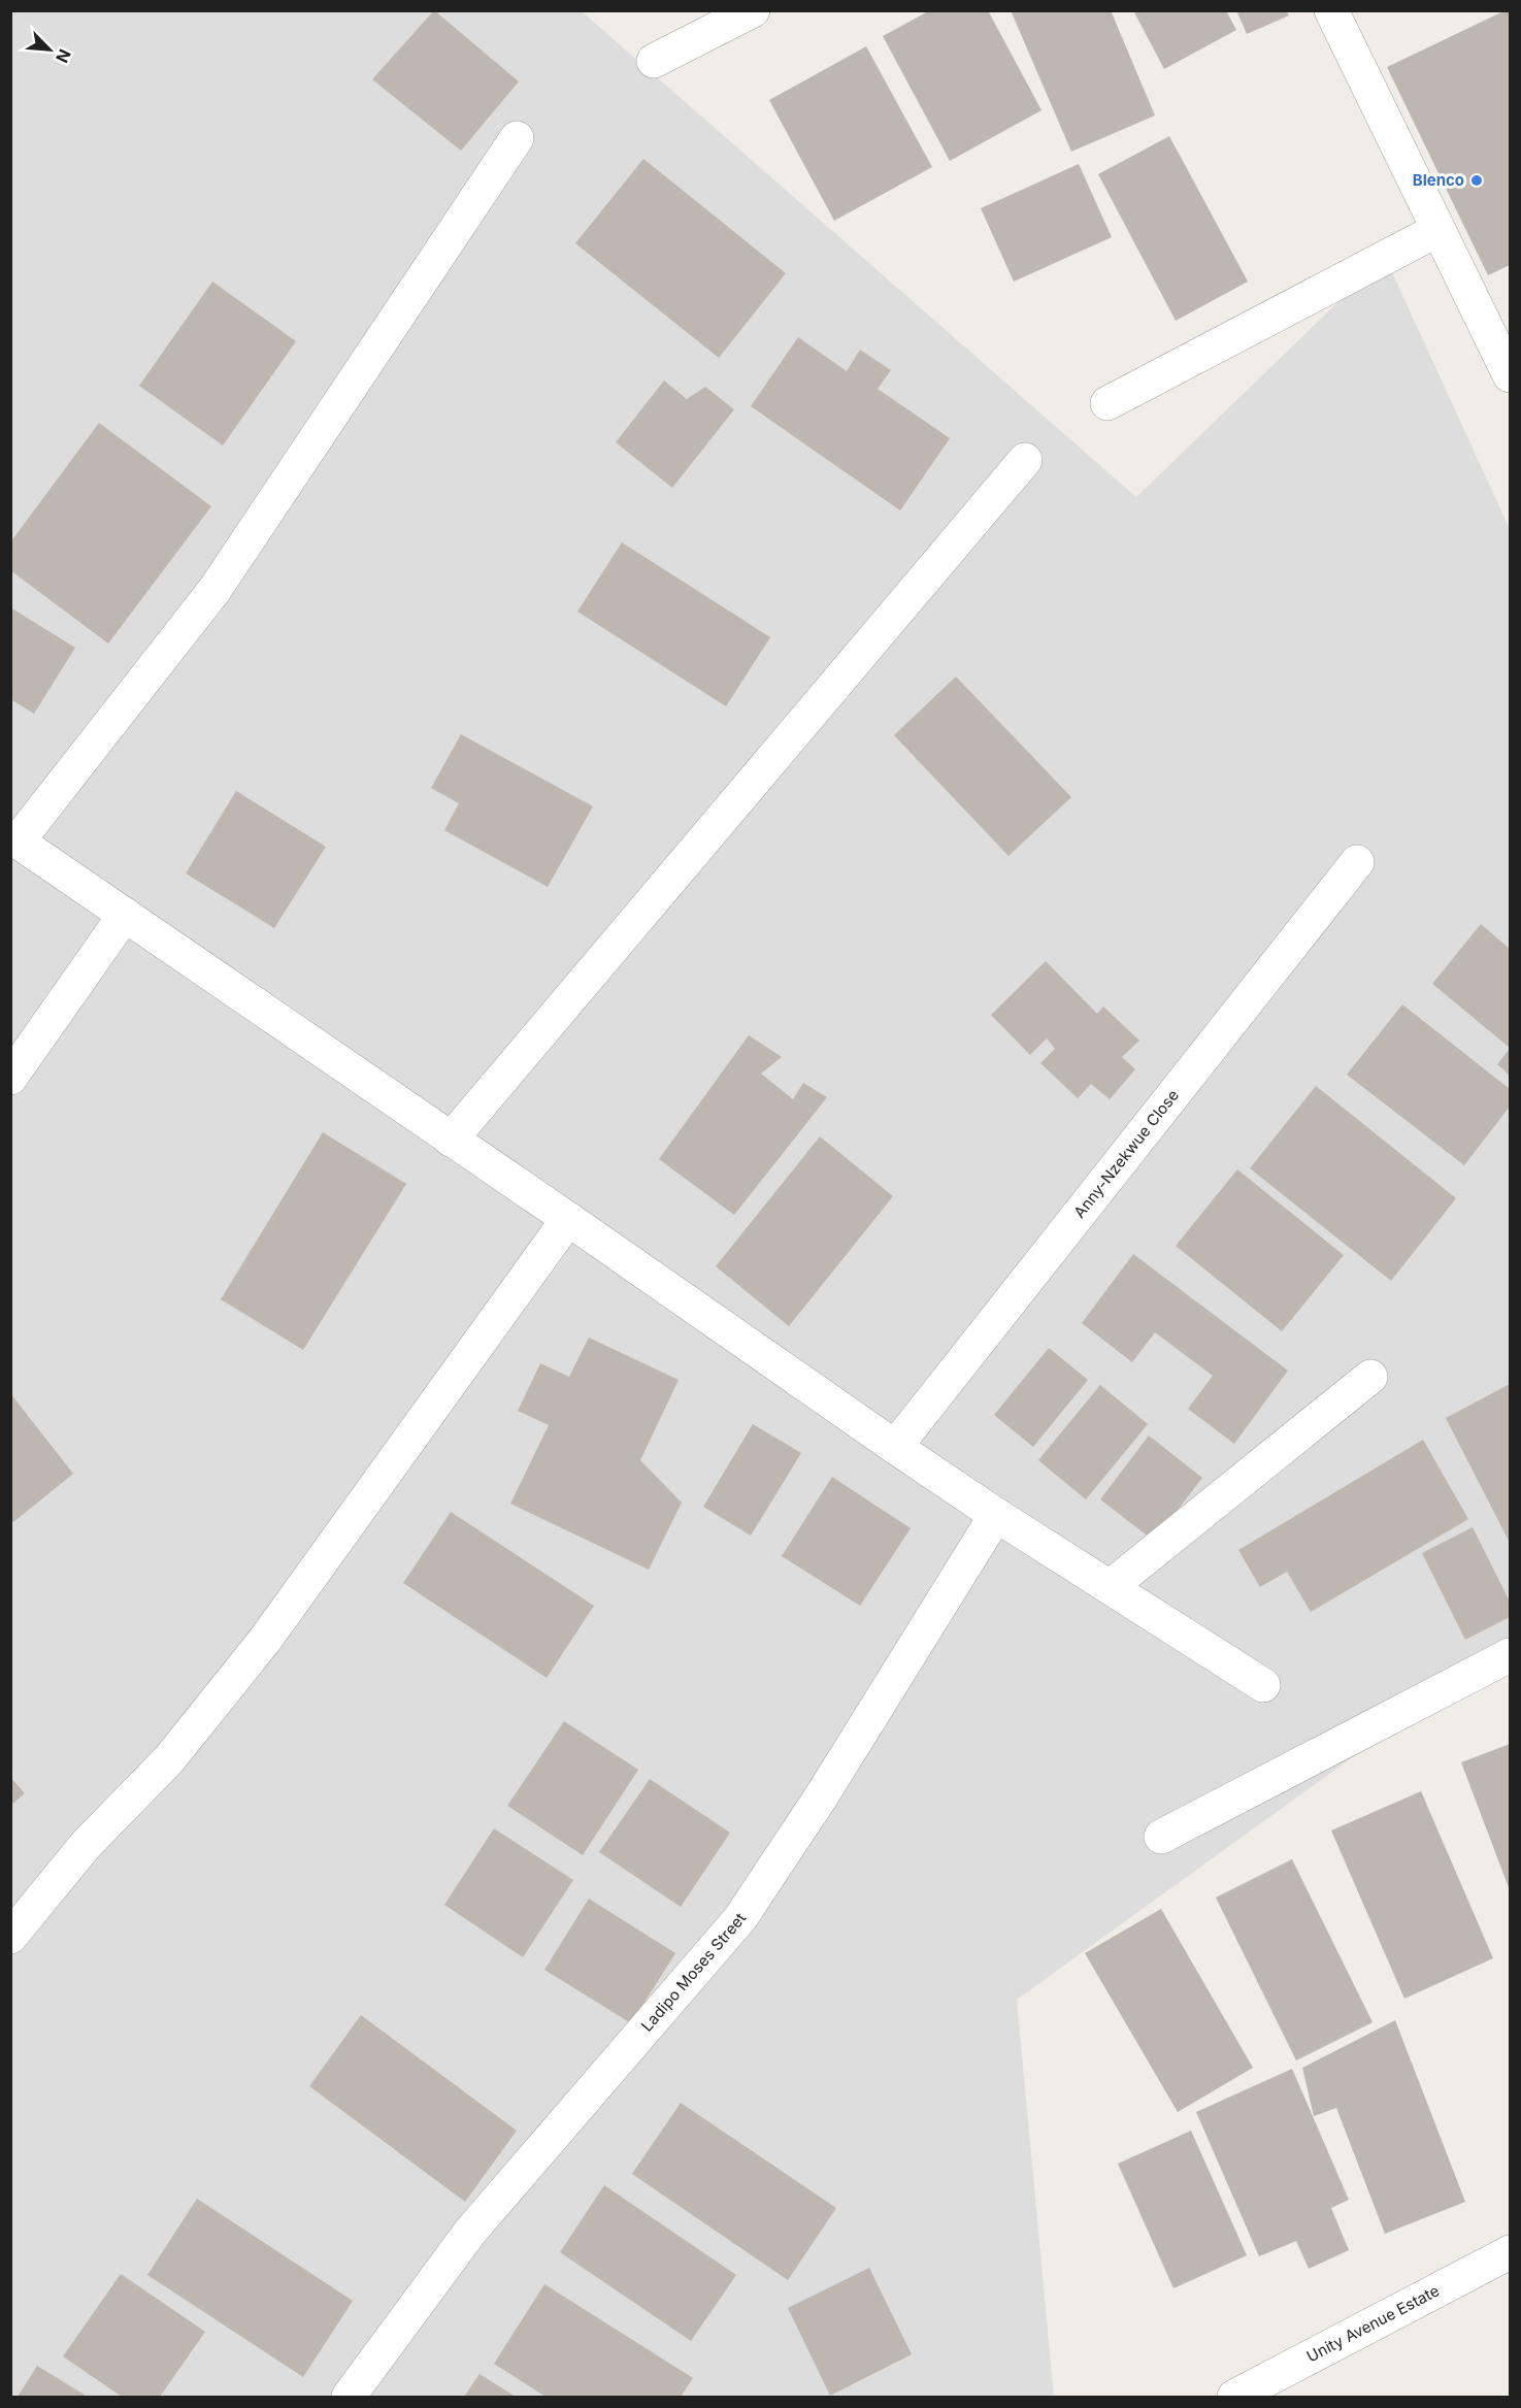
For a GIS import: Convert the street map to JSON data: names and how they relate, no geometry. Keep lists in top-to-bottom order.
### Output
{
  "streets": {
    "street": ["Anny-Nzekwue Close", "Ladipo Moses Street", "Unity Avenue Estate"]
  },
  "places": ["Blenco"],
  "north": "bottom right"
}
